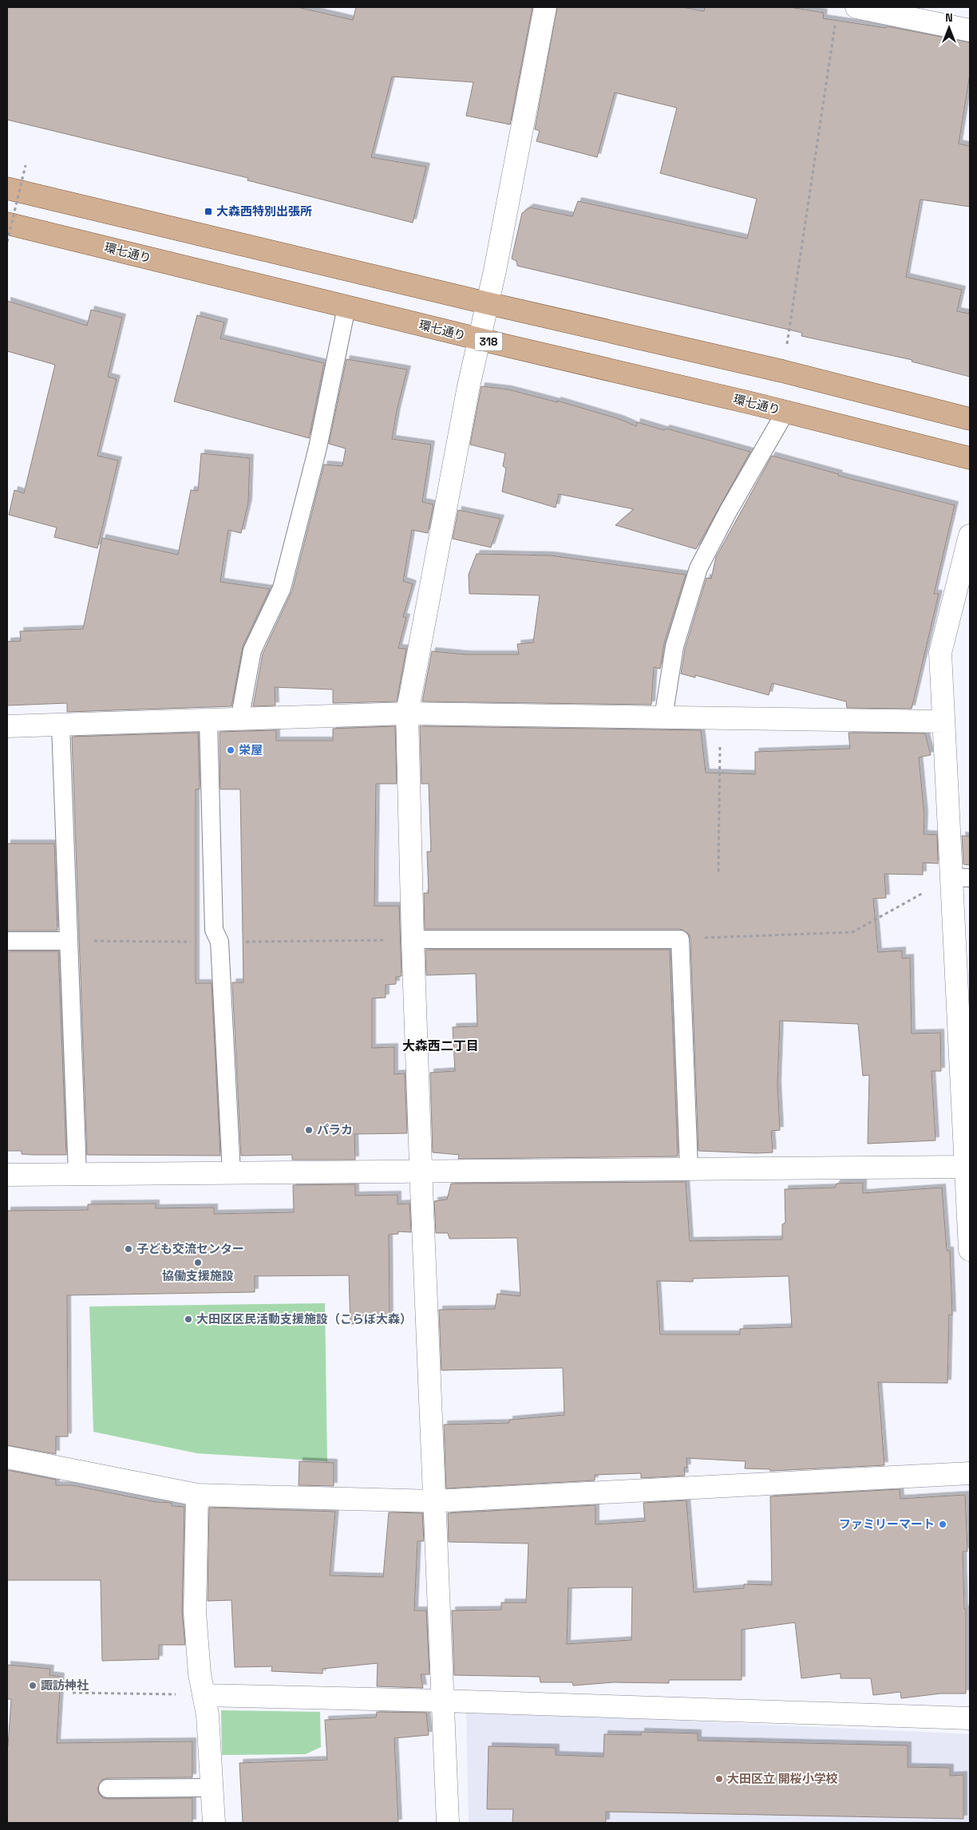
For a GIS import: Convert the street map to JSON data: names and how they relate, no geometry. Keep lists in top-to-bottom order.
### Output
{
  "streets": {
    "main road": ["環七通り", "318"]
  },
  "districts": ["大森西二丁目"],
  "places": {
    "transit": ["大森西特別出張所"],
    "other": [
      "栄屋",
      "パラカ",
      "子ども交流センター",
      "協働支援施設",
      "大田区区民活動支援施設（こらぼ大森）",
      "ファミリーマート",
      "諏訪神社",
      "大田区立 開桜小学校"
    ]
  },
  "north": "top"
}
